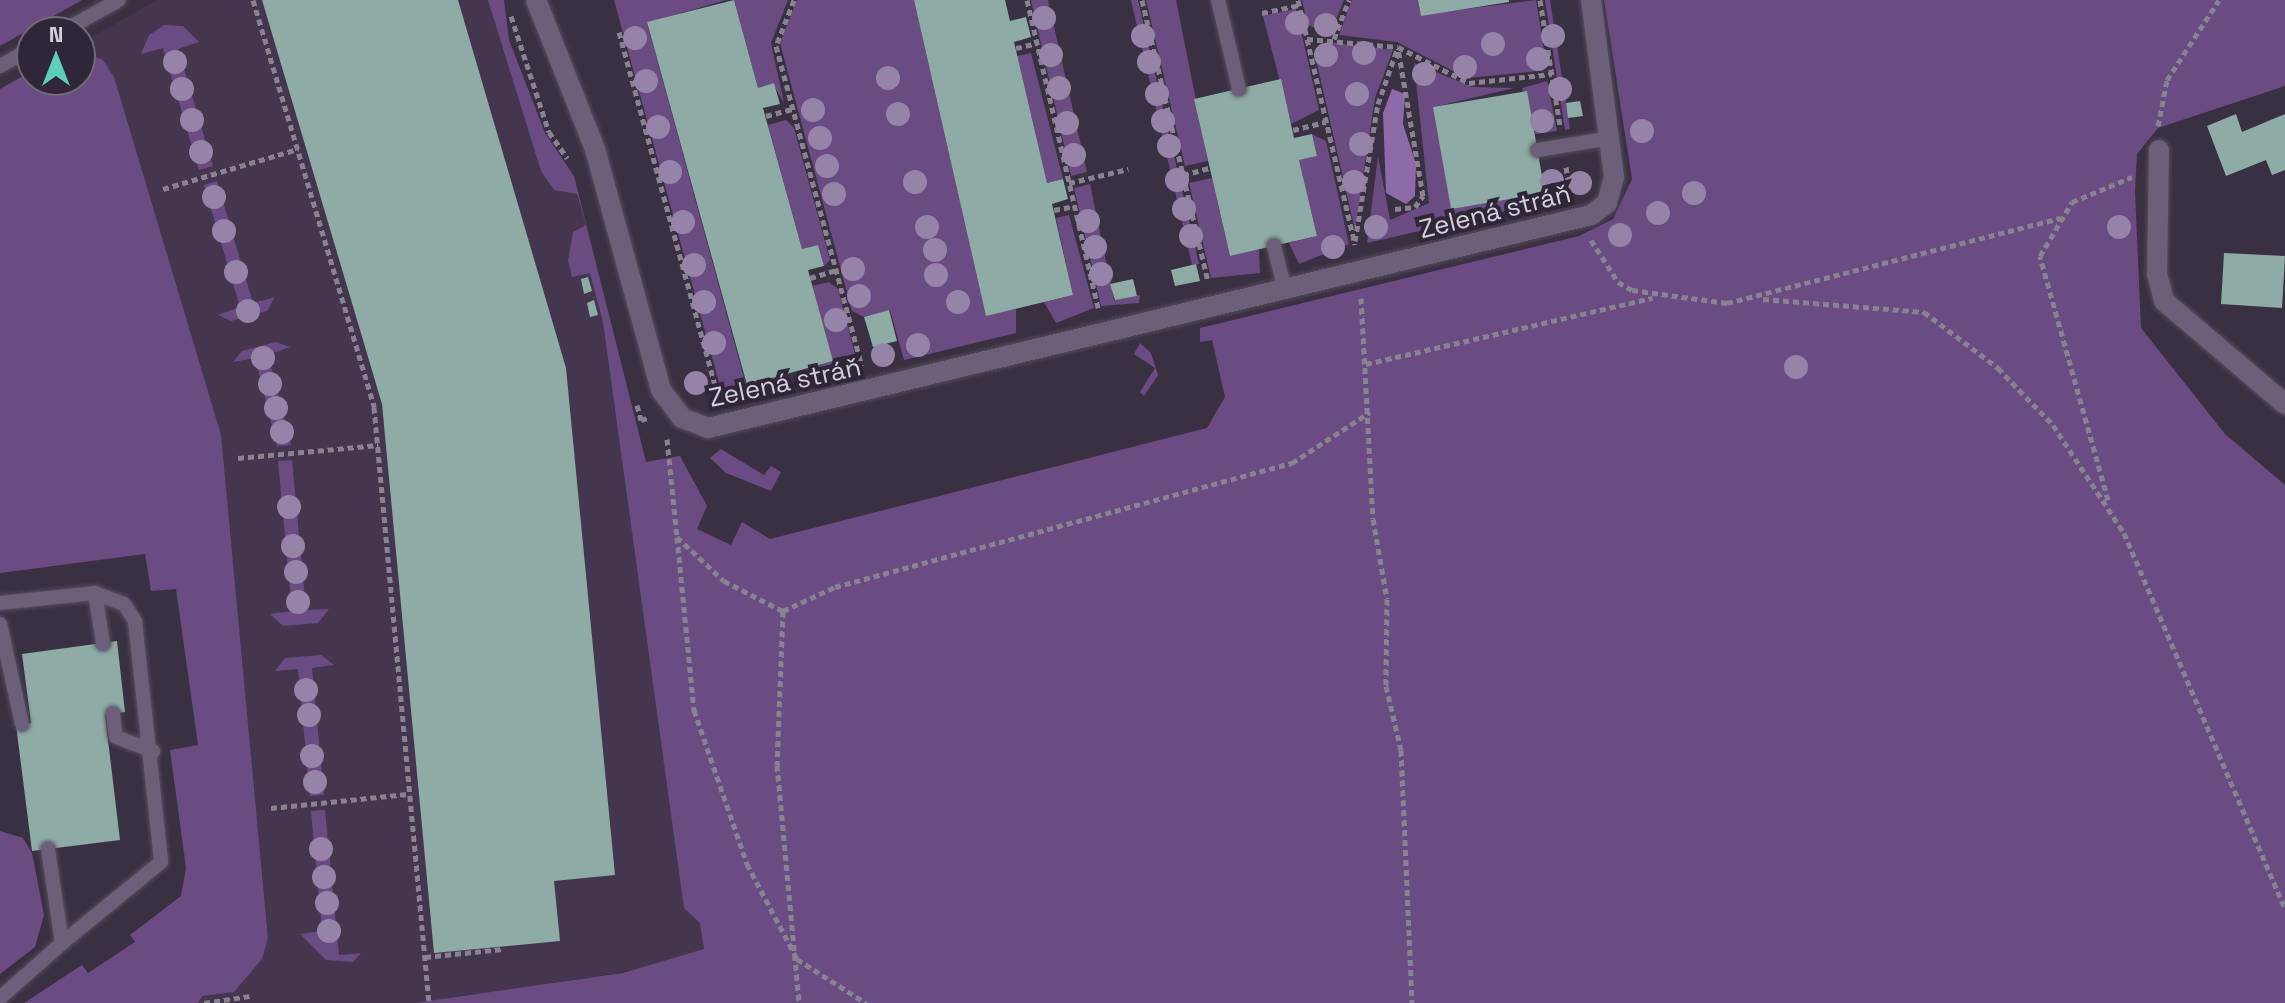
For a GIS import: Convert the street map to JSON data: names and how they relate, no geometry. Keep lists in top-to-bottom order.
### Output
{
  "streets": {
    "street": ["Zelená stráň"]
  },
  "north": "top"
}
